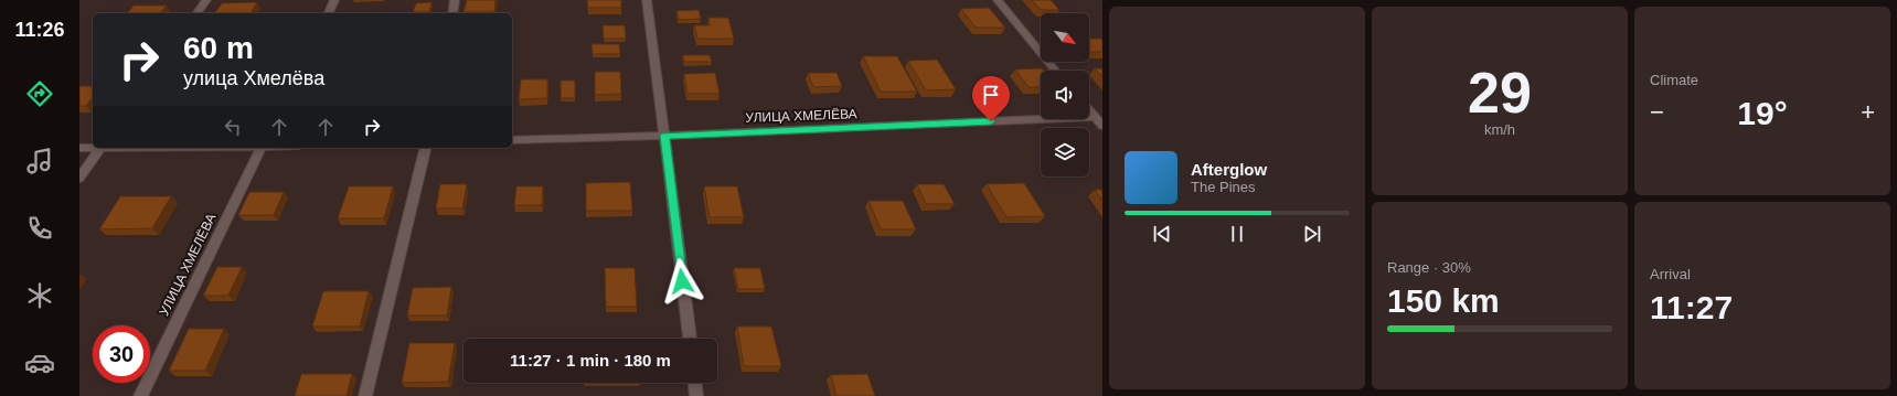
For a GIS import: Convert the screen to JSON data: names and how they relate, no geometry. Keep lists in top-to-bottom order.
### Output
{
  "streets": {
    "street": ["УЛИЦА ХМЕЛЁВА"]
  },
  "north": "bottom right",
  "page": {
    "tabs": "11:26",
    "tile": [
      ["29", "km/h"],
      "Climate",
      ["Range · 30%", "150 km"],
      ["Arrival", "11:27"]
    ],
    "turn": ["60 m", "улица Хмелёва"],
    "heat": ["−", "19°", "+"],
    "song": ["Afterglow", "The Pines"],
    "limit": "30",
    "trip": "11:27 · 1 min · 180 m"
  }
}
